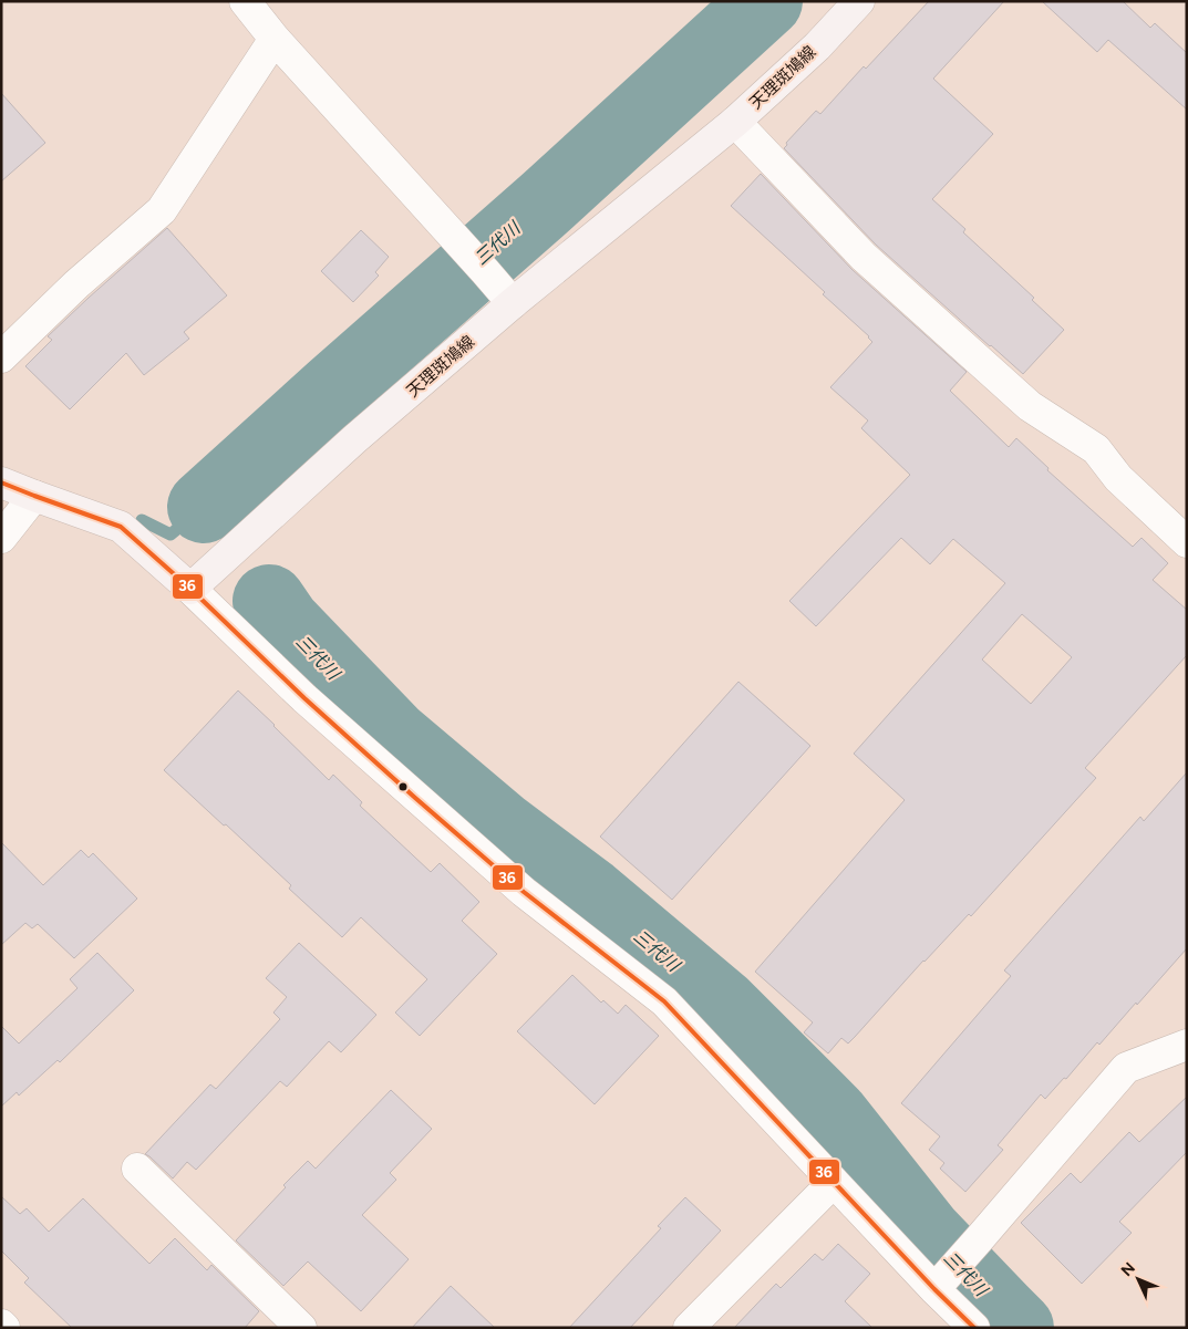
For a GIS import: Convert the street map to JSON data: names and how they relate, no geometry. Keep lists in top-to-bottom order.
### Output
{
  "streets": {
    "main road": ["天理斑鳩線"]
  },
  "water": ["三代川"],
  "lines": ["transit line 36"],
  "north": "top left"
}
